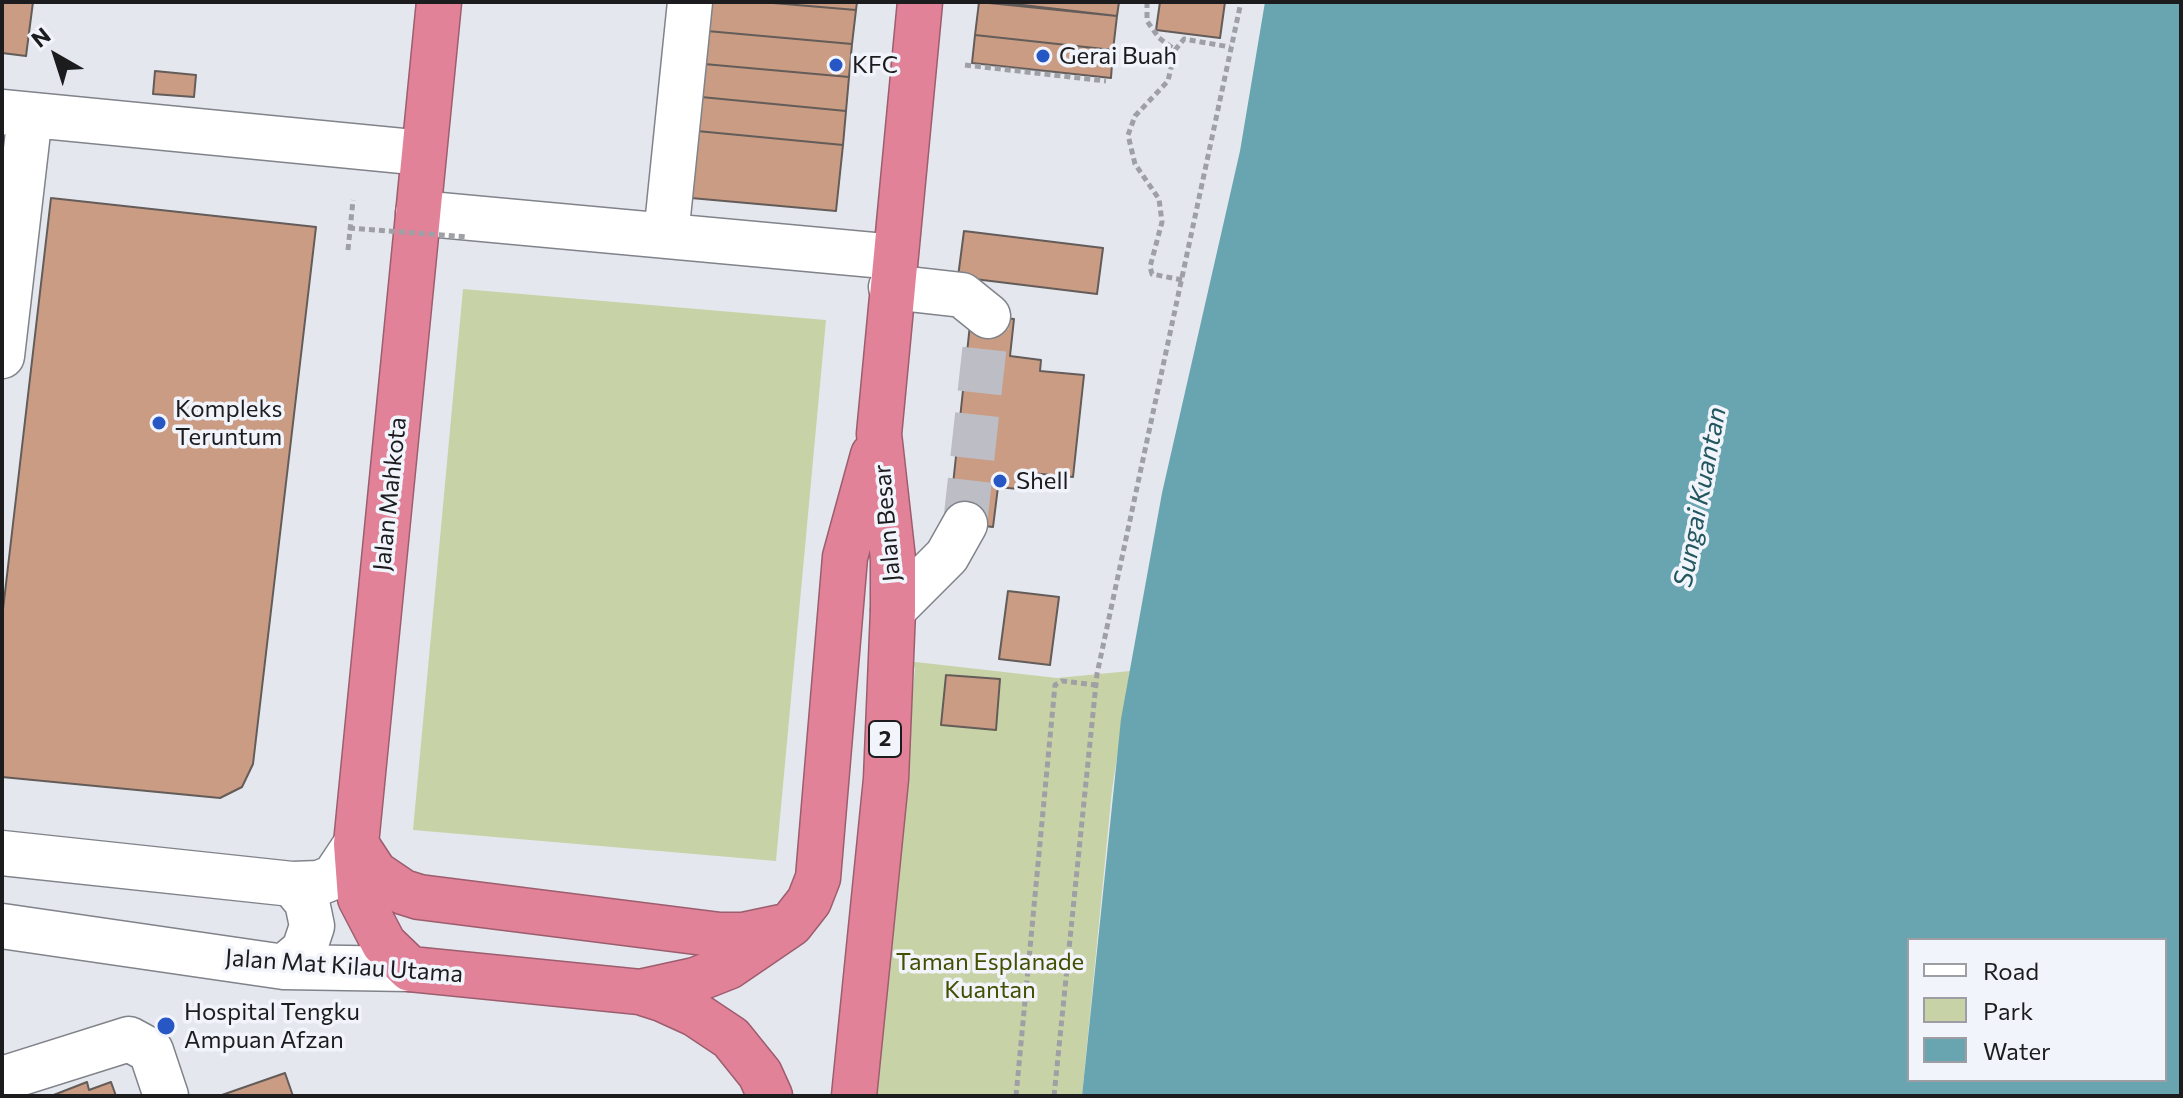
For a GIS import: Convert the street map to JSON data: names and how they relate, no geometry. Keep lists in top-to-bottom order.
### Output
{
  "streets": {
    "highway": [
      "Jalan Mahkota",
      "Jalan Besar",
      "2",
      "Jalan Mat Kilau Utama"
    ]
  },
  "crossings": [
    ["Jalan Mahkota", "Jalan Mat Kilau Utama"]
  ],
  "water": ["Sungai Kuantan"],
  "parks": ["Taman Esplanade Kuantan"],
  "places": [
    "Gerai Buah",
    "KFC",
    "Kompleks Teruntum",
    "Shell",
    "Hospital Tengku Ampuan Afzan"
  ],
  "legend": ["Road", "Park", "Water"],
  "north": "top left"
}
